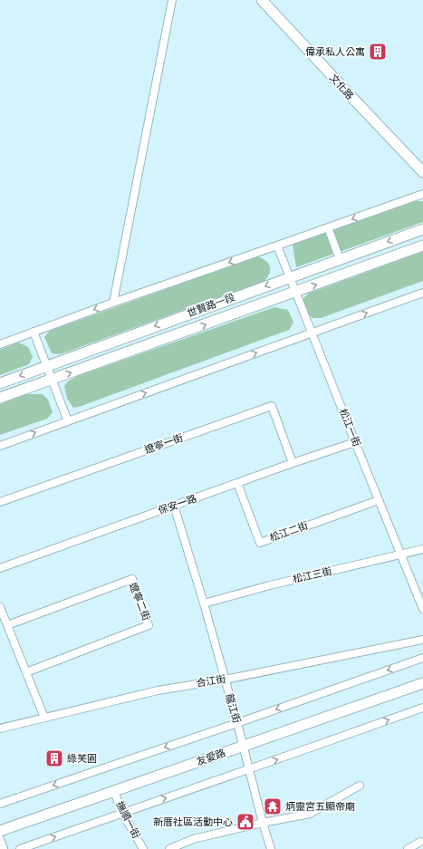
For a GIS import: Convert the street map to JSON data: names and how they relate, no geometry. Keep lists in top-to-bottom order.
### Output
{
  "streets": {
    "street": [
      "文化路",
      "世賢路一段",
      "松江一街",
      "遼寧一街",
      "保安一路",
      "松江二街",
      "松江三街",
      "遼寧二街",
      "合江街",
      "龍江街",
      "友愛路",
      "撫順一街"
    ]
  },
  "crossings": [
    ["世賢路一段", "松江一街"],
    ["松江一街", "保安一路"],
    ["松江一街", "松江二街"],
    ["松江一街", "松江三街"],
    ["遼寧一街", "保安一路"],
    ["保安一路", "松江二街"],
    ["保安一路", "龍江街"],
    ["松江三街", "龍江街"],
    ["合江街", "龍江街"],
    ["龍江街", "友愛路"],
    ["友愛路", "撫順一街"]
  ],
  "places": {
    "building": ["偉承私人公寓", "綠芙園"],
    "temple": ["炳靈宮五顯帝廟"],
    "public building": ["新厝社區活動中心"]
  }
}
